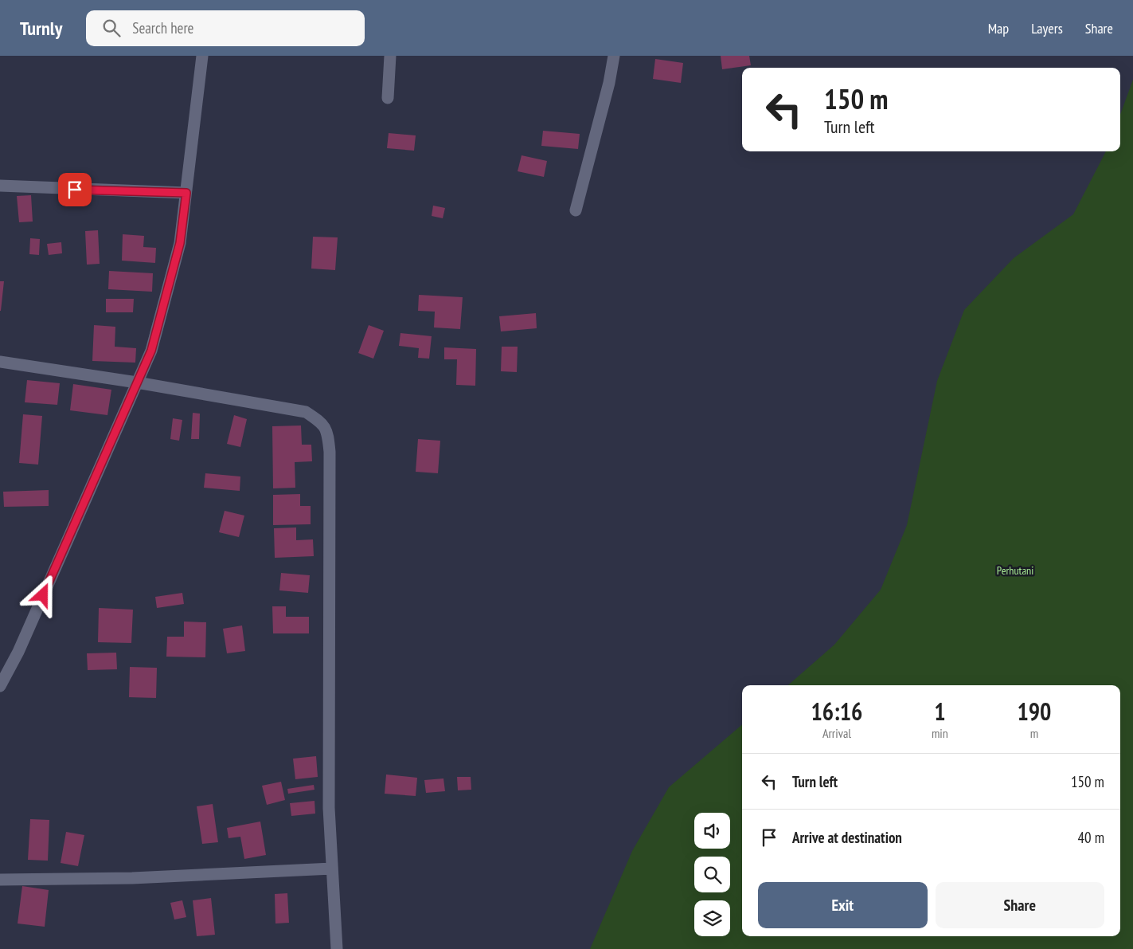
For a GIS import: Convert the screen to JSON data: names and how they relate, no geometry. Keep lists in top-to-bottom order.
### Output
{
  "parks": ["Perhutani"],
  "page": {
    "header": "Turnly",
    "search": "Search here",
    "nav": ["Map", "Layers", "Share"],
    "turn": ["150 m", "Turn left"],
    "eta": [
      "16:16",
      "Arrival",
      "1",
      "min",
      "190",
      "m"
    ],
    "list": [
      {
        "name": "Turn left",
        "value": "150 m"
      },
      {
        "name": "Arrive at destination",
        "value": "40 m"
      }
    ],
    "buttons": ["Exit", "Share"]
  }
}
